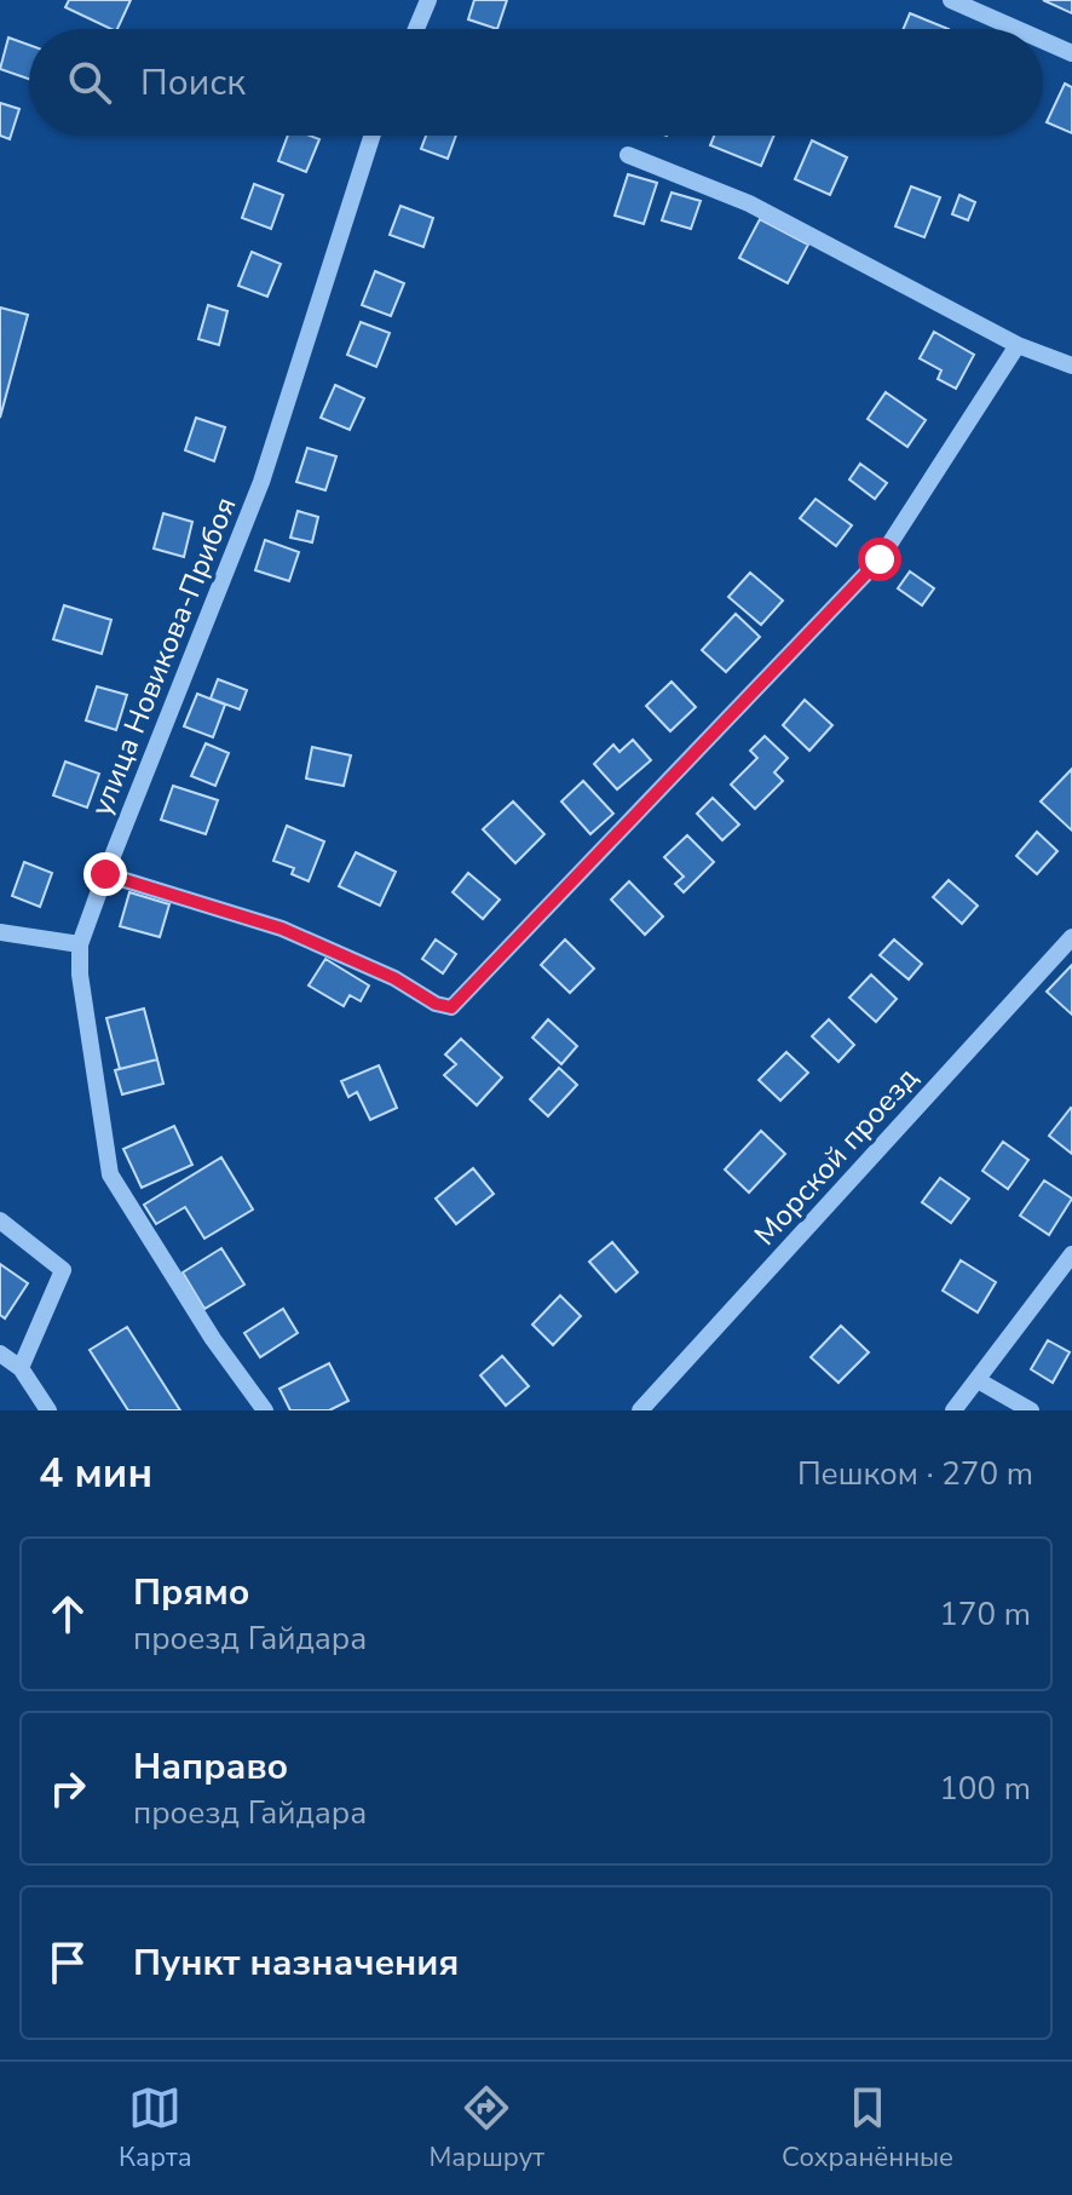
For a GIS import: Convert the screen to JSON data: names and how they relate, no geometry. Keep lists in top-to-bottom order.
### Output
{
  "streets": {
    "street": ["улица Новикова-Прибоя", "Морской проезд"]
  },
  "page": {
    "search": "Поиск",
    "heading": ["4 мин", "Пешком · 270 m"],
    "list": [
      ["Прямо", "проезд Гайдара", "170 m"],
      ["Направо", "проезд Гайдара", "100 m"],
      "Пункт назначения"
    ],
    "nav": ["Карта", "Маршрут", "Сохранённые"]
  }
}
